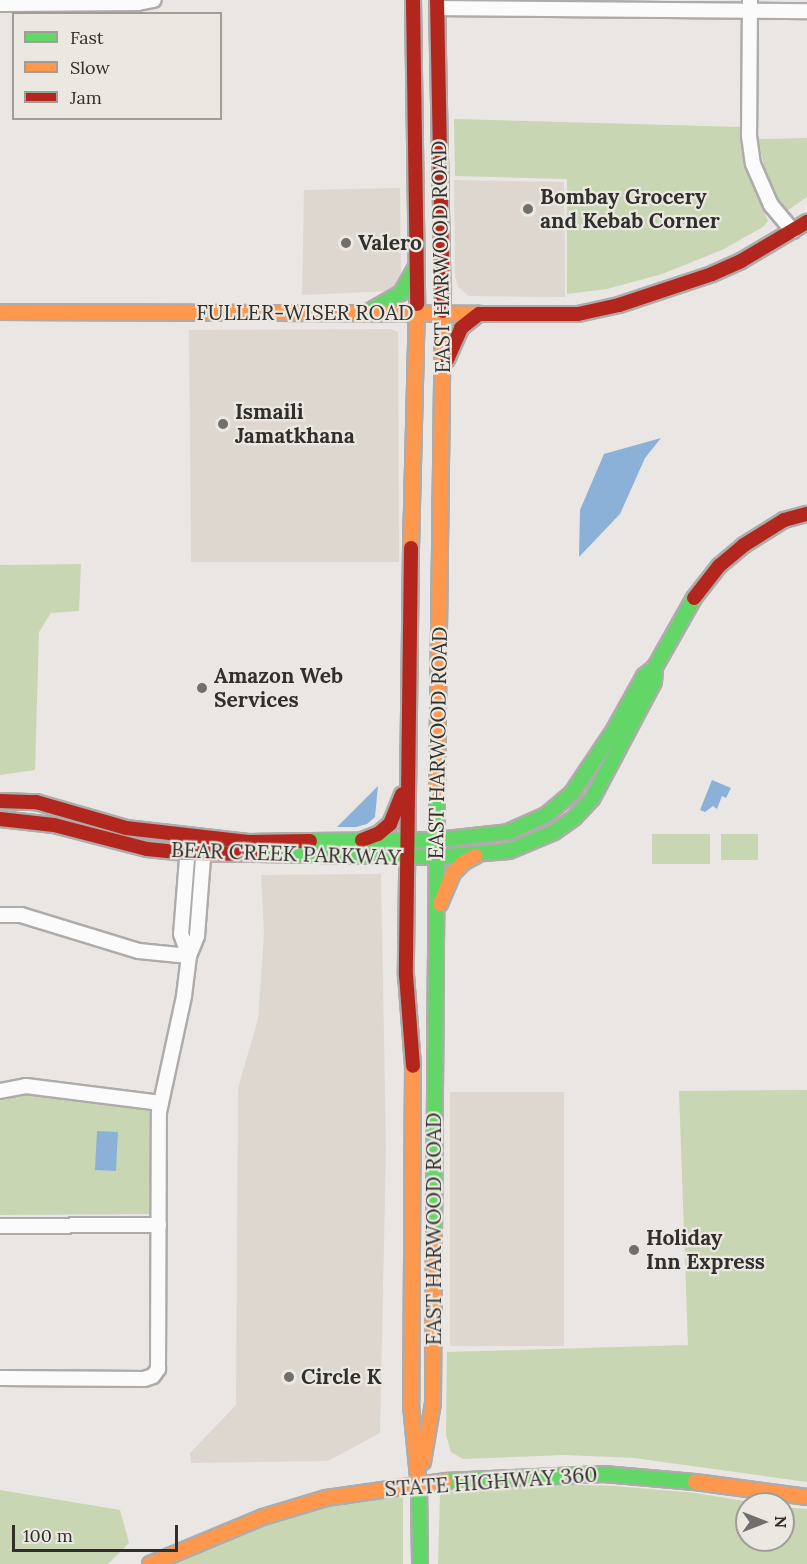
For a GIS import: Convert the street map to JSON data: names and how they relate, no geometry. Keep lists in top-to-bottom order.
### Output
{
  "streets": {
    "main road": [
      "EAST HARWOOD ROAD",
      "FULLER-WISER ROAD",
      "BEAR CREEK PARKWAY",
      "STATE HIGHWAY 360"
    ]
  },
  "crossings": [
    ["EAST HARWOOD ROAD", "FULLER-WISER ROAD"],
    ["EAST HARWOOD ROAD", "BEAR CREEK PARKWAY"],
    ["EAST HARWOOD ROAD", "STATE HIGHWAY 360"]
  ],
  "places": [
    "Bombay Grocery and Kebab Corner",
    "Valero",
    "Ismaili Jamatkhana",
    "Amazon Web Services",
    "Holiday Inn Express",
    "Circle K"
  ],
  "legend": ["Fast", "Slow", "Jam"],
  "scale_bar": "100 m",
  "north": "right"
}
